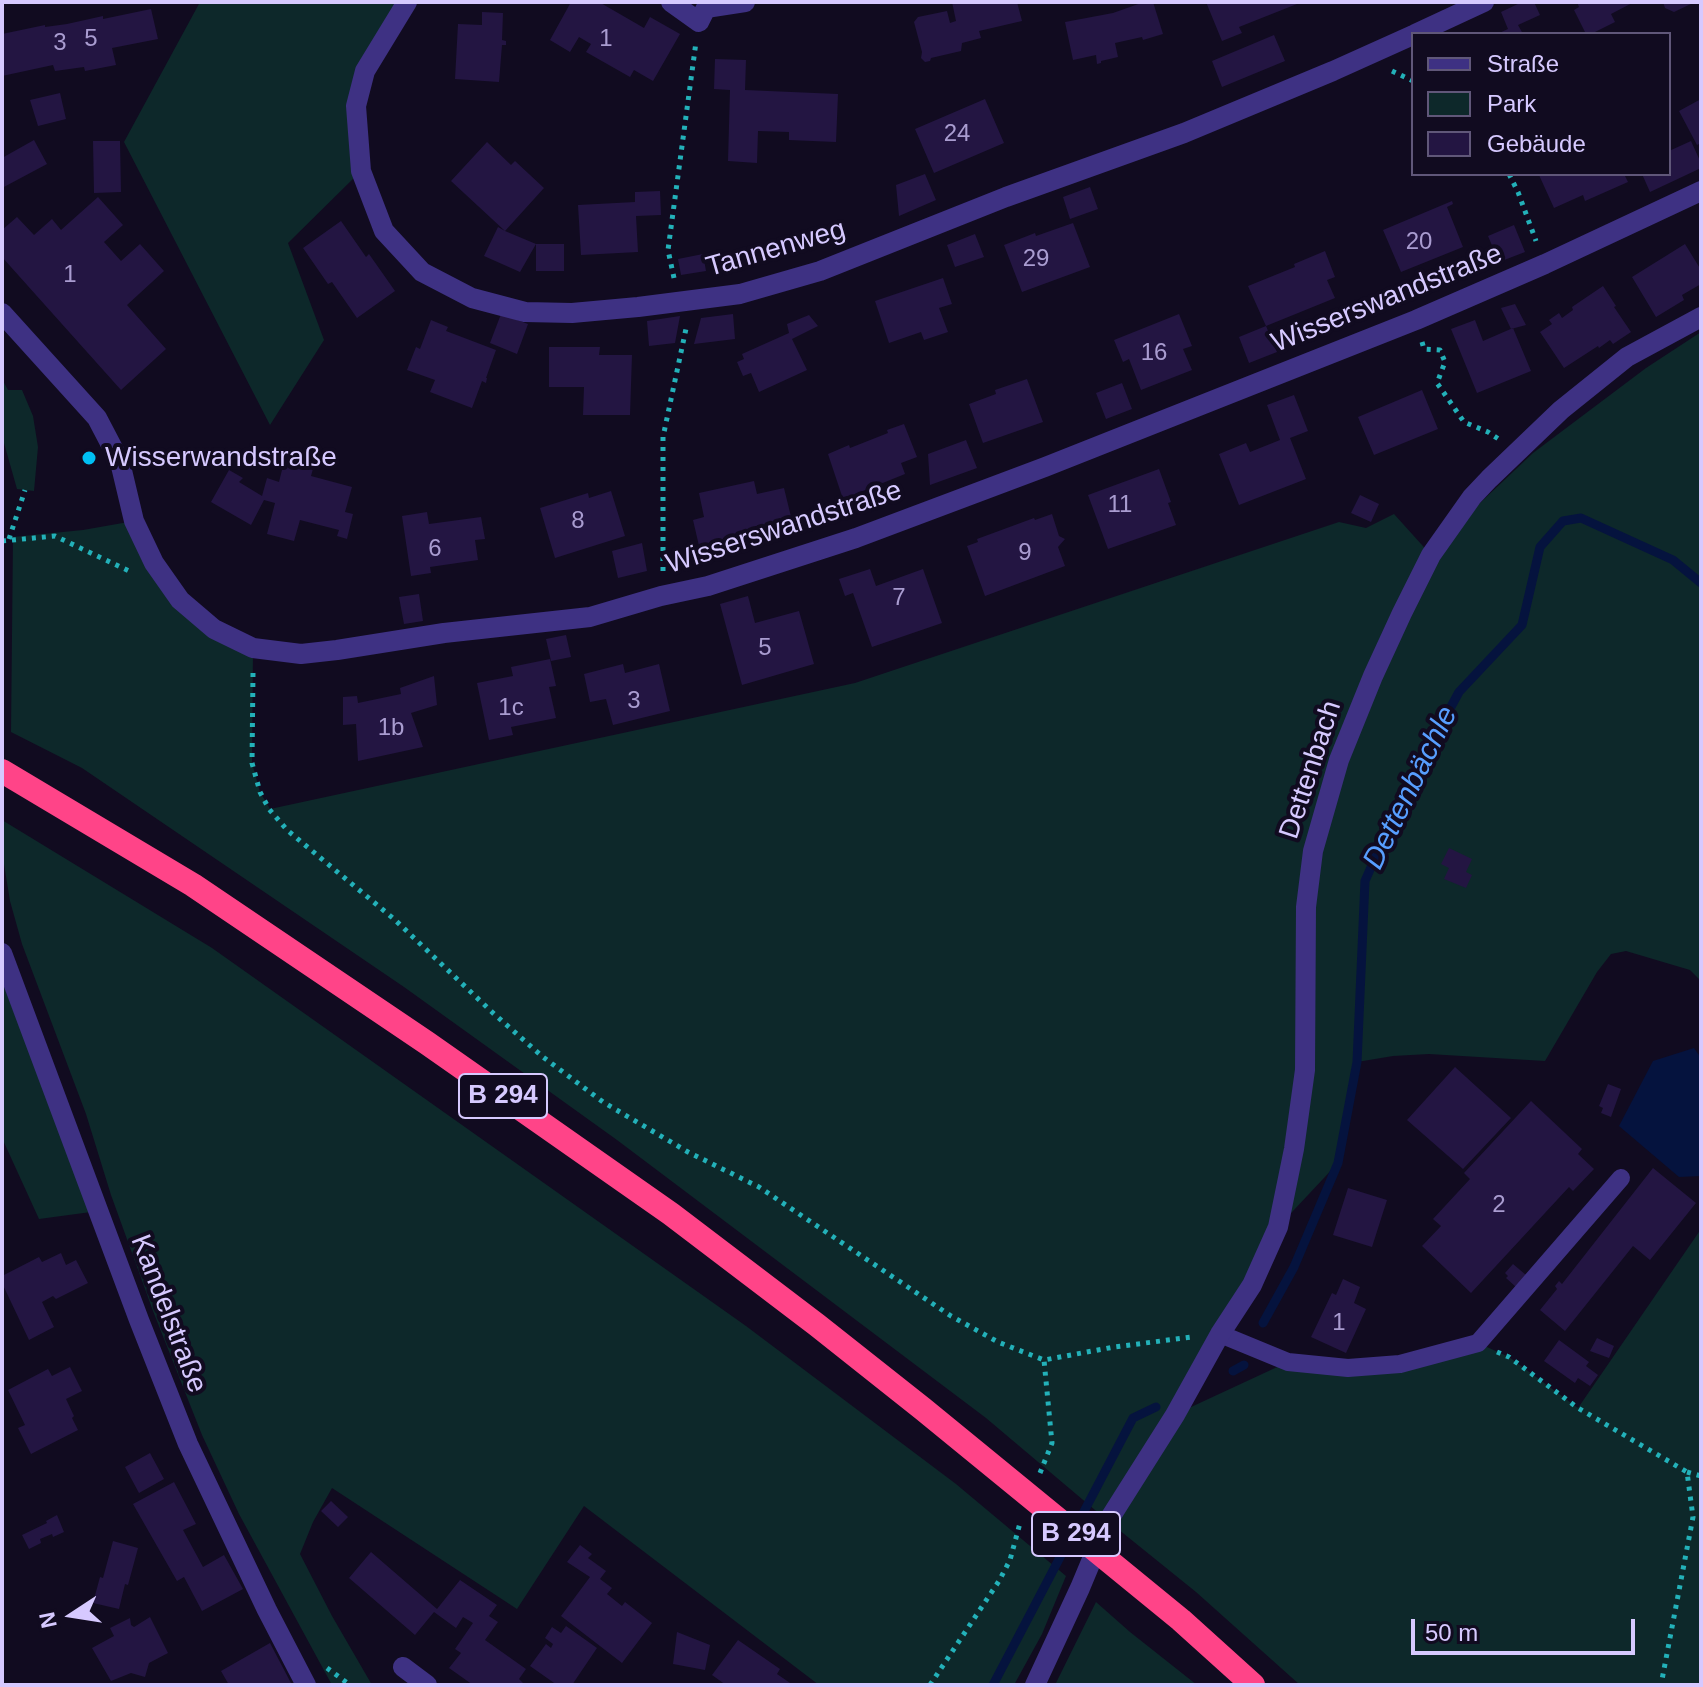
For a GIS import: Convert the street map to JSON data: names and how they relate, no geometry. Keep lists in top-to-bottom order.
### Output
{
  "streets": {
    "highway": ["B 294"],
    "street": [
      "Tannenweg",
      "Wisserswandstraße",
      "Dettenbach",
      "Kandelstraße"
    ]
  },
  "water": ["Dettenbächle"],
  "places": ["Wisserwandstraße"],
  "house_numbers": [
    "5",
    "1",
    "3",
    "24",
    "20",
    "29",
    "1",
    "16",
    "11",
    "8",
    "6",
    "9",
    "7",
    "5",
    "3",
    "1c",
    "1b",
    "2",
    "1"
  ],
  "legend": ["Straße", "Park", "Gebäude"],
  "scale_bar": "50 m",
  "north": "left"
}
